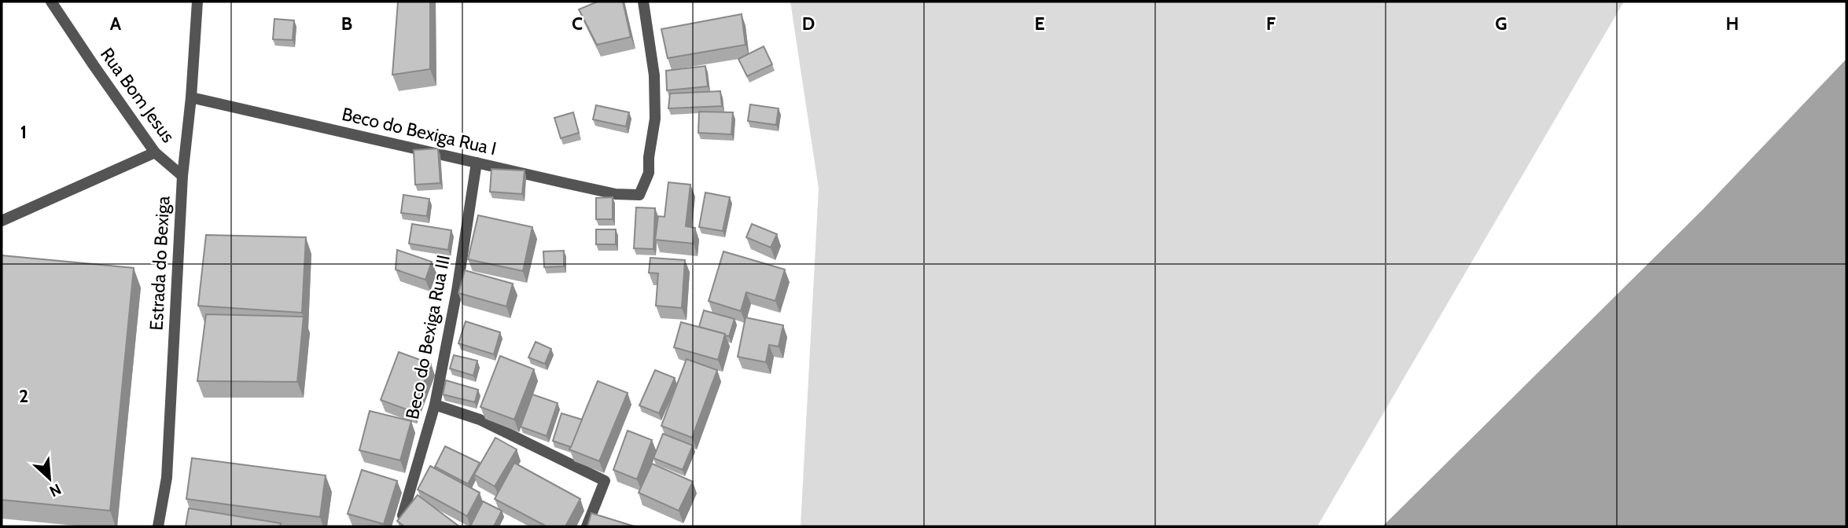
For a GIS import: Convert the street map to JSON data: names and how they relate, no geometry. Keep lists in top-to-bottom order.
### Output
{
  "streets": {
    "street": [
      "Rua Bom Jesus",
      "Beco do Bexiga Rua I",
      "Estrada do Bexiga",
      "Beco do Bexiga Rua III"
    ]
  },
  "crossings": [
    ["Rua Bom Jesus", "Estrada do Bexiga"],
    ["Beco do Bexiga Rua I", "Estrada do Bexiga"],
    ["Beco do Bexiga Rua I", "Beco do Bexiga Rua III"]
  ],
  "north": "bottom right",
  "grid": {
    "columns": [
      "A",
      "B",
      "C",
      "D",
      "E",
      "F",
      "G",
      "H"
    ],
    "rows": ["1", "2"]
  }
}
